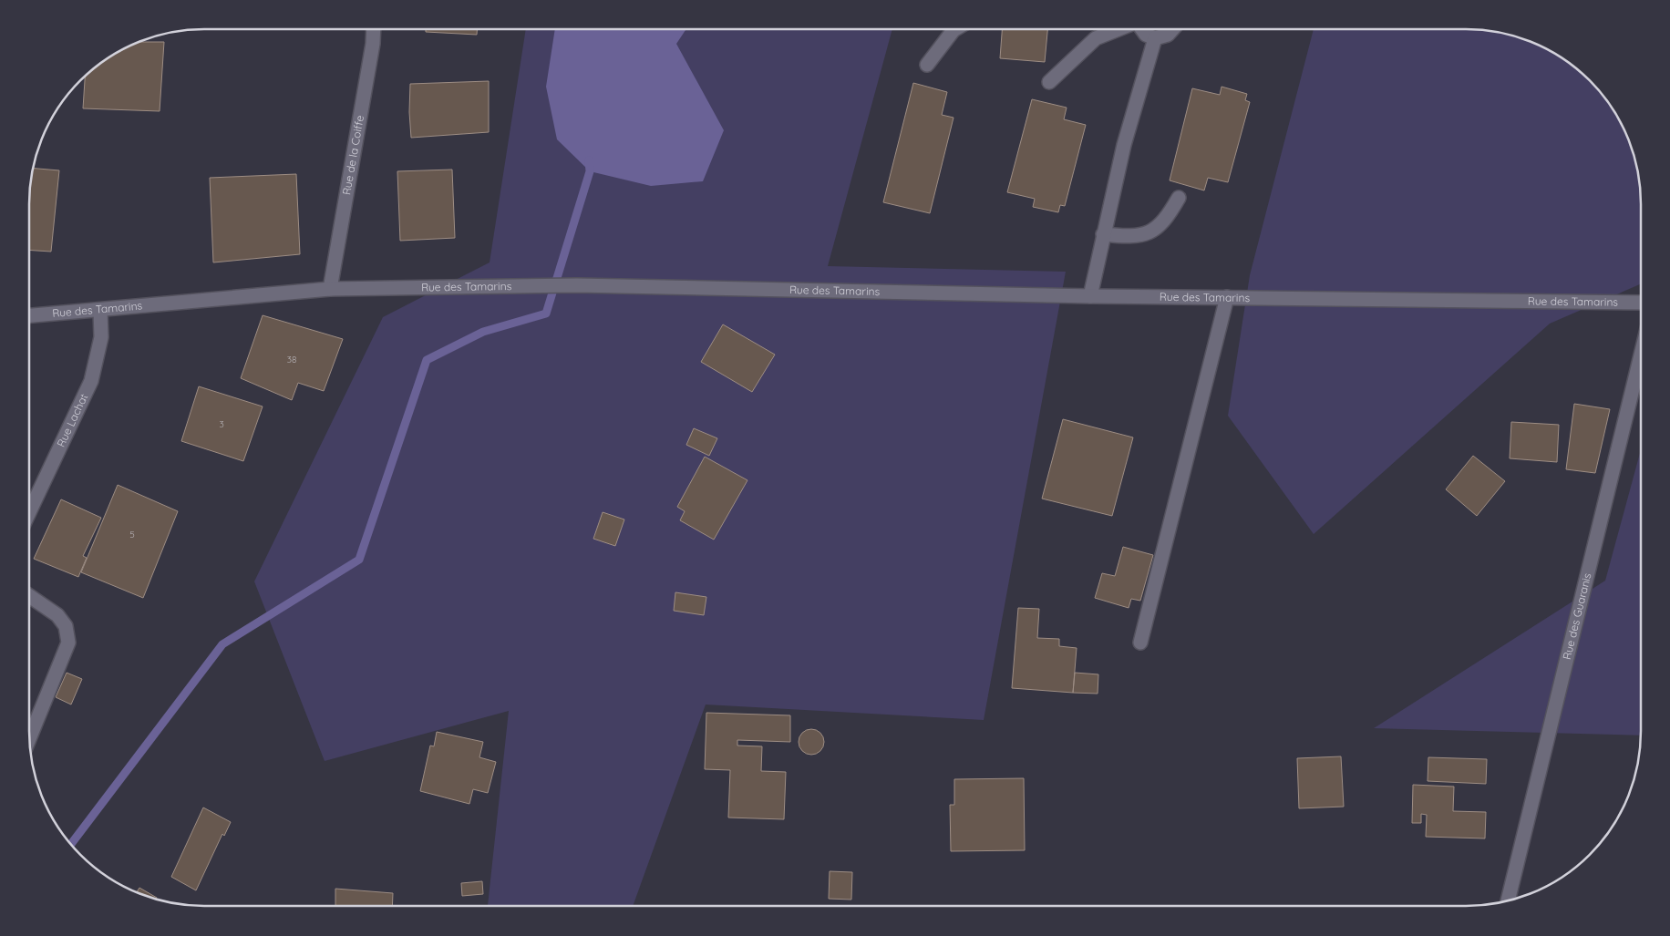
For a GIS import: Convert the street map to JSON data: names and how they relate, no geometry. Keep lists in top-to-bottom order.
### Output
{
  "streets": {
    "street": [
      "Rue de la Coiffe",
      "Rue des Tamarins",
      "Rue Lachat",
      "Rue des Guaranis"
    ]
  },
  "crossings": [
    ["Rue de la Coiffe", "Rue des Tamarins"],
    ["Rue des Tamarins", "Rue Lachat"]
  ],
  "house_numbers": ["38", "3", "5"]
}
